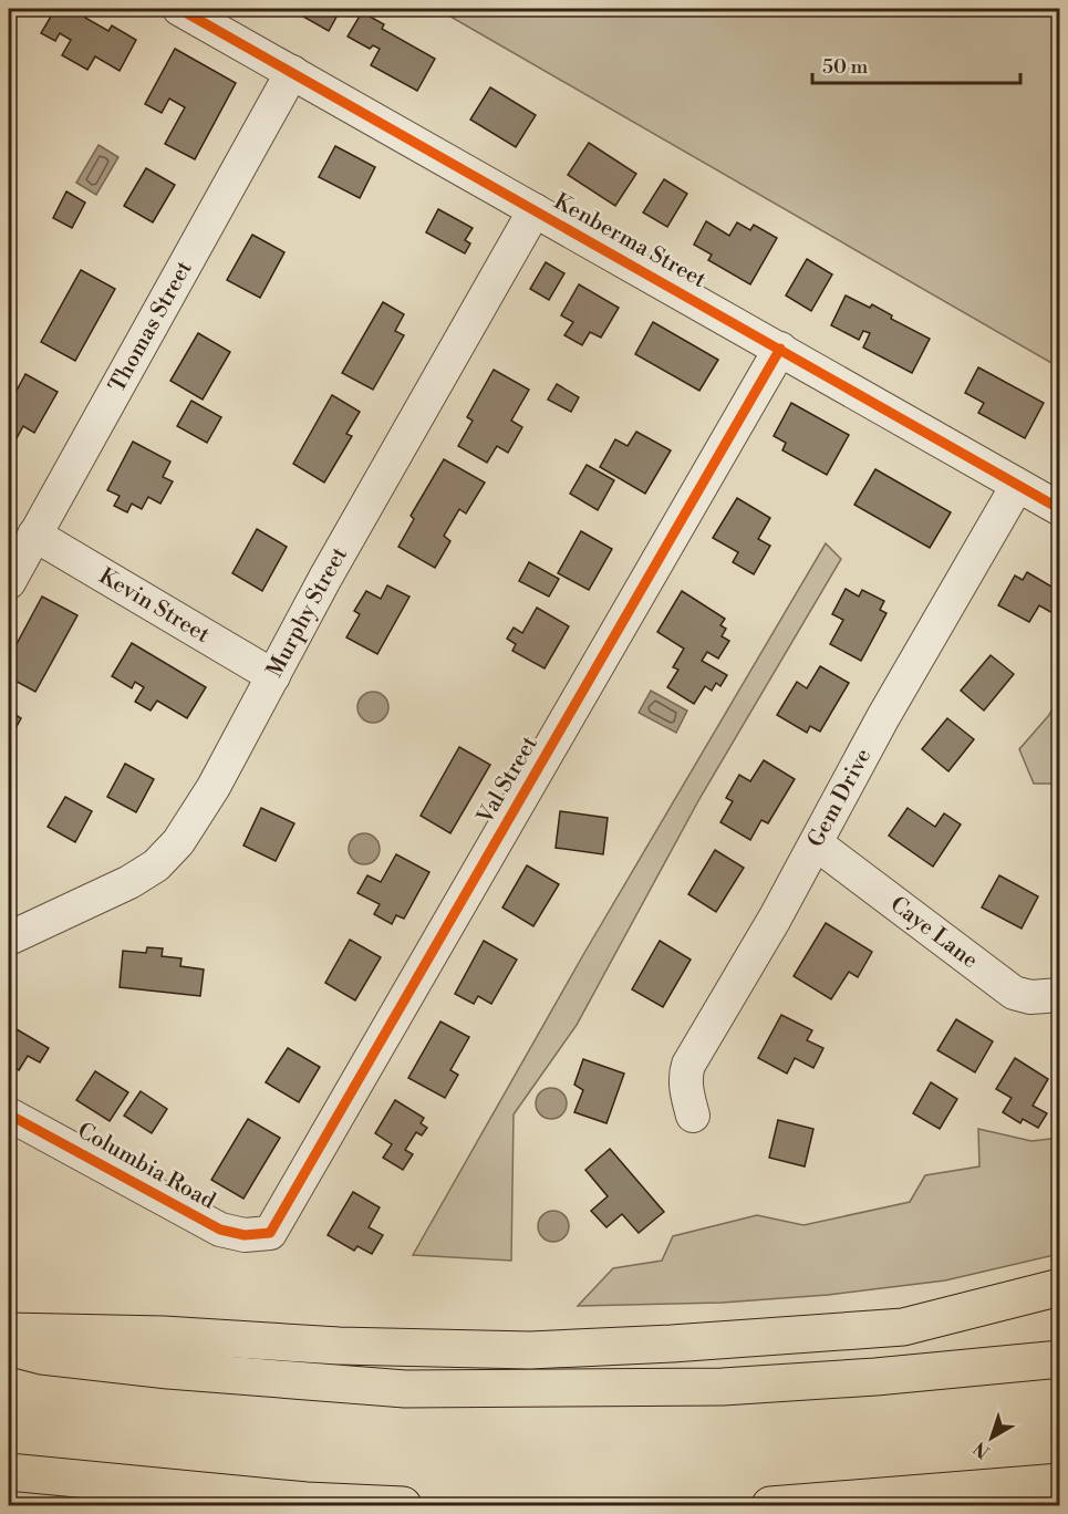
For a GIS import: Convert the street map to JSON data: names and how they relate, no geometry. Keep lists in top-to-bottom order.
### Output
{
  "streets": {
    "street": [
      "Kenberma Street",
      "Thomas Street",
      "Kevin Street",
      "Murphy Street",
      "Val Street",
      "Gem Drive",
      "Caye Lane",
      "Columbia Road"
    ]
  },
  "crossings": [
    ["Kenberma Street", "Thomas Street"],
    ["Kenberma Street", "Murphy Street"],
    ["Kenberma Street", "Val Street"],
    ["Kenberma Street", "Gem Drive"],
    ["Thomas Street", "Kevin Street"],
    ["Kevin Street", "Murphy Street"],
    ["Val Street", "Columbia Road"],
    ["Gem Drive", "Caye Lane"]
  ],
  "scale_bar": "50 m",
  "north": "bottom left"
}
